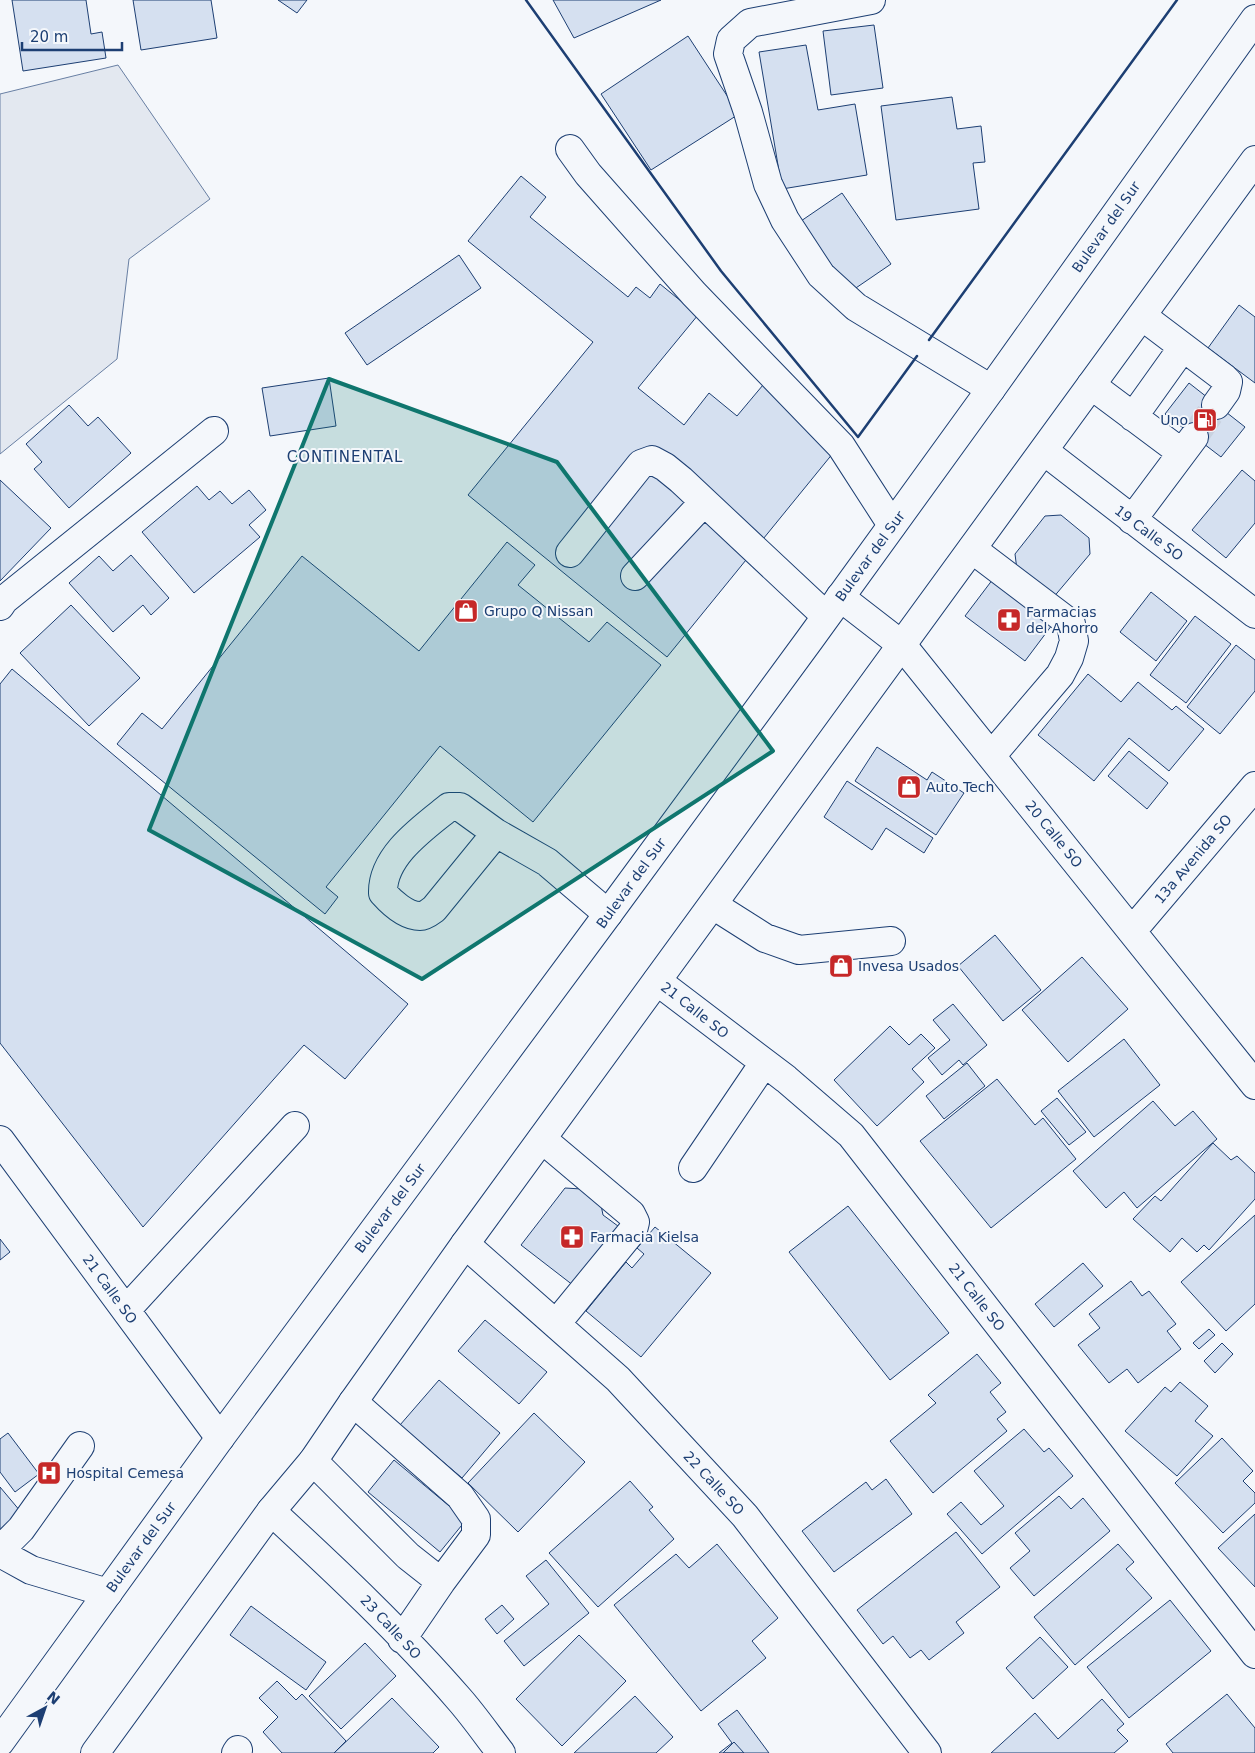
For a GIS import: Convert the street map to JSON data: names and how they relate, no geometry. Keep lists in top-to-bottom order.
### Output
{
  "streets": {
    "main road": [
      "Bulevar del Sur",
      "19 Calle SO",
      "20 Calle SO",
      "13a Avenida SO",
      "21 Calle SO",
      "22 Calle SO",
      "23 Calle SO"
    ]
  },
  "crossings": [
    ["Bulevar del Sur", "20 Calle SO"],
    ["Bulevar del Sur", "21 Calle SO"],
    ["20 Calle SO", "13a Avenida SO"]
  ],
  "districts": ["CONTINENTAL"],
  "places": {
    "fuel station": ["Uno"],
    "shop": ["Grupo Q Nissan", "Auto Tech", "Invesa Usados"],
    "pharmacy": ["Farmacias del Ahorro", "Farmacia Kielsa"],
    "hospital": ["Hospital Cemesa"]
  },
  "scale_bar": "20 m",
  "north": "top right"
}
